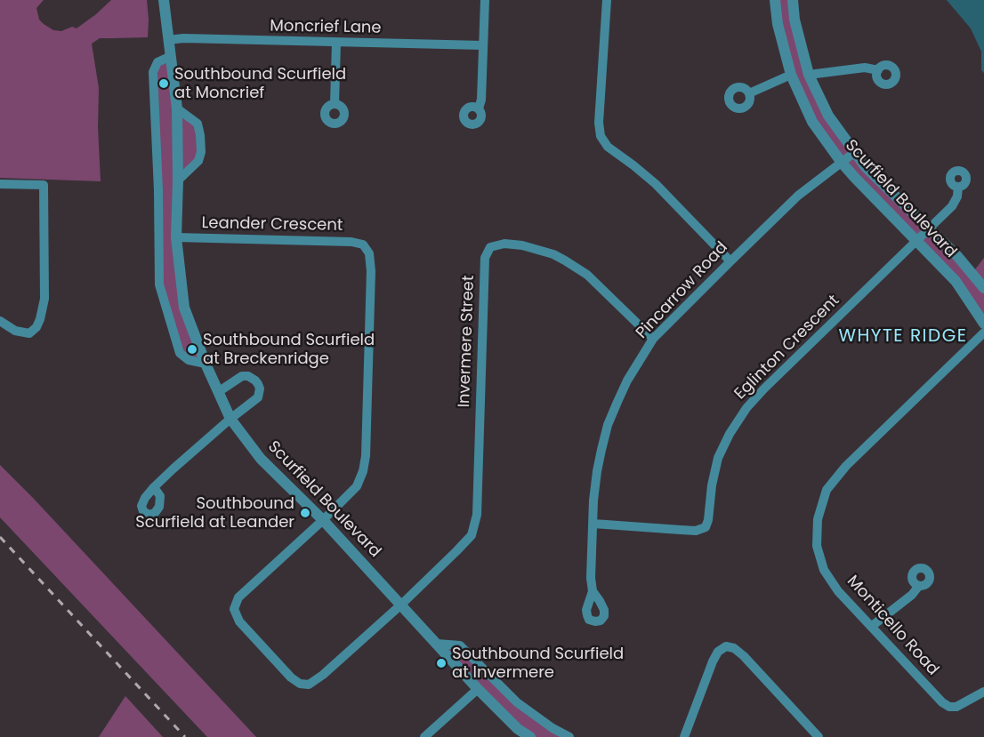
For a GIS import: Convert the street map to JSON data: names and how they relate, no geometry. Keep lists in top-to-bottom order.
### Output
{
  "streets": {
    "street": [
      "Moncrief Lane",
      "Scurfield Boulevard",
      "Leander Crescent",
      "Pincarrow Road",
      "Invermere Street",
      "Eglinton Crescent",
      "Monticello Road"
    ]
  },
  "crossings": [
    ["Moncrief Lane", "Scurfield Boulevard"],
    ["Scurfield Boulevard", "Leander Crescent"],
    ["Scurfield Boulevard", "Pincarrow Road"],
    ["Scurfield Boulevard", "Invermere Street"],
    ["Scurfield Boulevard", "Eglinton Crescent"],
    ["Leander Crescent", "Invermere Street"],
    ["Pincarrow Road", "Invermere Street"],
    ["Pincarrow Road", "Eglinton Crescent"]
  ],
  "districts": ["WHYTE RIDGE"],
  "places": [
    "Southbound Scurfield at Moncrief",
    "Southbound Scurfield at Breckenridge",
    "Southbound Scurfield at Leander",
    "Southbound Scurfield at Invermere"
  ]
}
